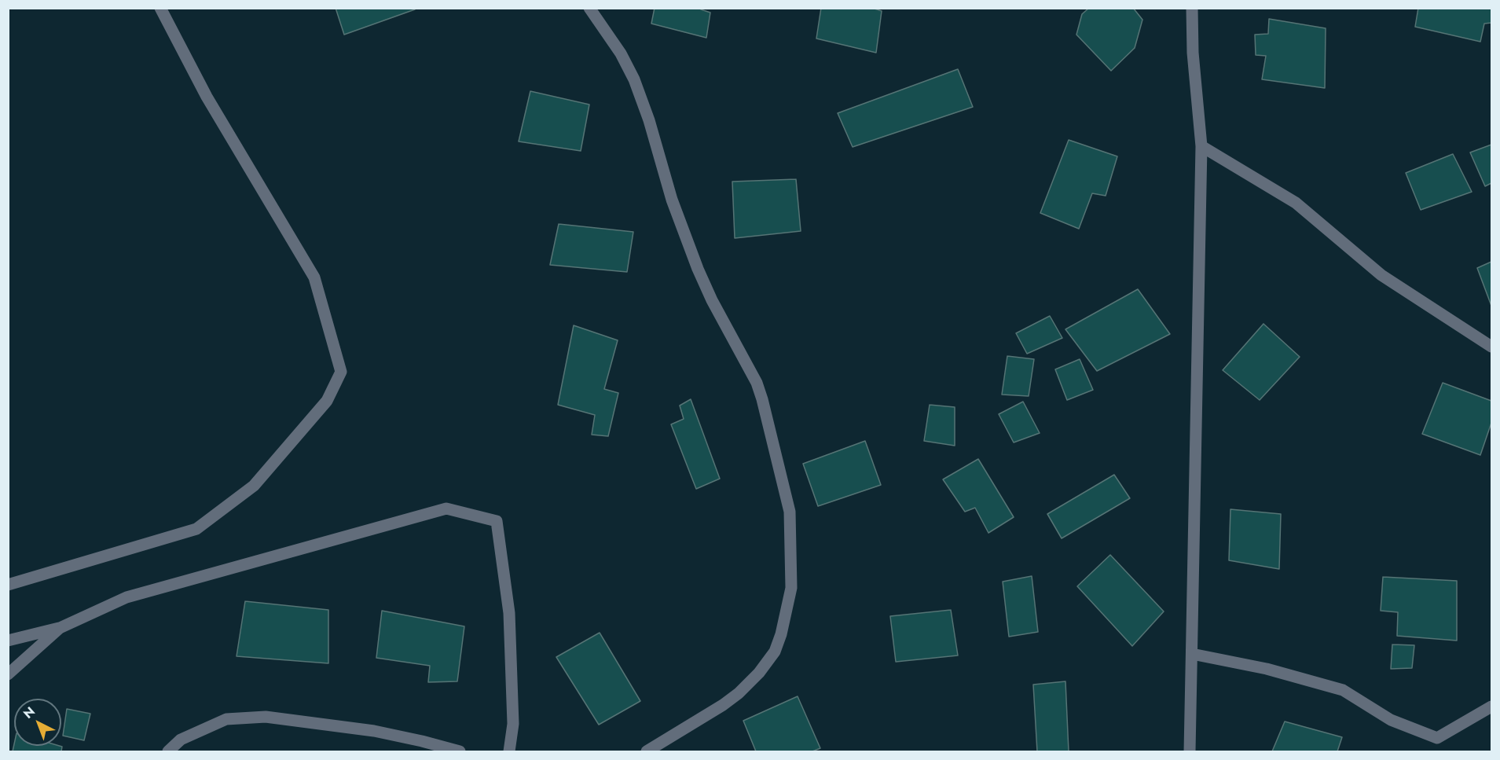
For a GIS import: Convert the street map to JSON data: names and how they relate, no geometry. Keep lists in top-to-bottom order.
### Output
{
  "north": "top left"
}
